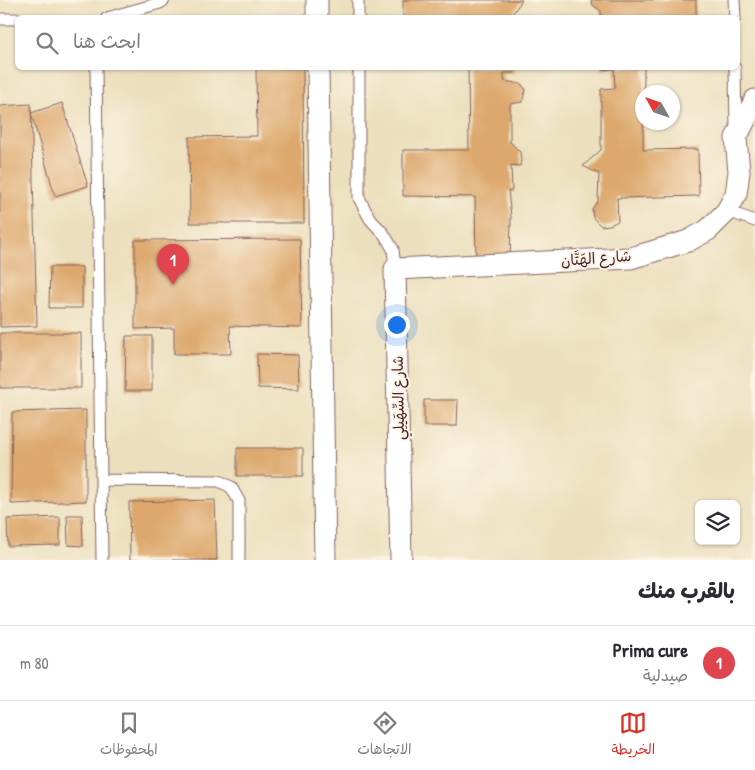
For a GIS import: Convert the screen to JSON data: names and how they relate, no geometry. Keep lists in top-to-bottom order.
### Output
{
  "streets": {
    "street": ["شارع الهَتَّان", "شارع السِّهَيلِي"]
  },
  "crossings": [
    ["شارع الهَتَّان", "شارع السِّهَيلِي"]
  ],
  "north": "top left",
  "page": {
    "search": "ابحث هنا",
    "pins": "1",
    "heading": "بالقرب منك",
    "list": [
      {
        "mark": "1",
        "name": "Prima cure",
        "note": "صيدلية",
        "value": "80 m"
      }
    ],
    "nav": ["الخريطة", "الاتجاهات", "المحفوظات"]
  }
}
